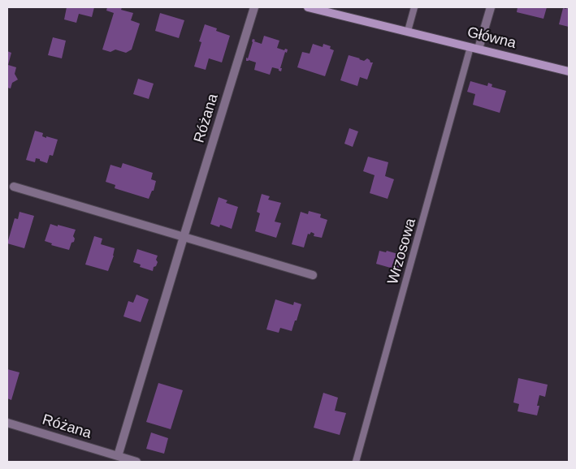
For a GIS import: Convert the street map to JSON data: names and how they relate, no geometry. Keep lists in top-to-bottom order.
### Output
{
  "streets": {
    "street": ["Główna", "Różana"],
    "lane": ["Wrzosowa"]
  },
  "crossings": [
    ["Główna", "Wrzosowa"]
  ]
}
